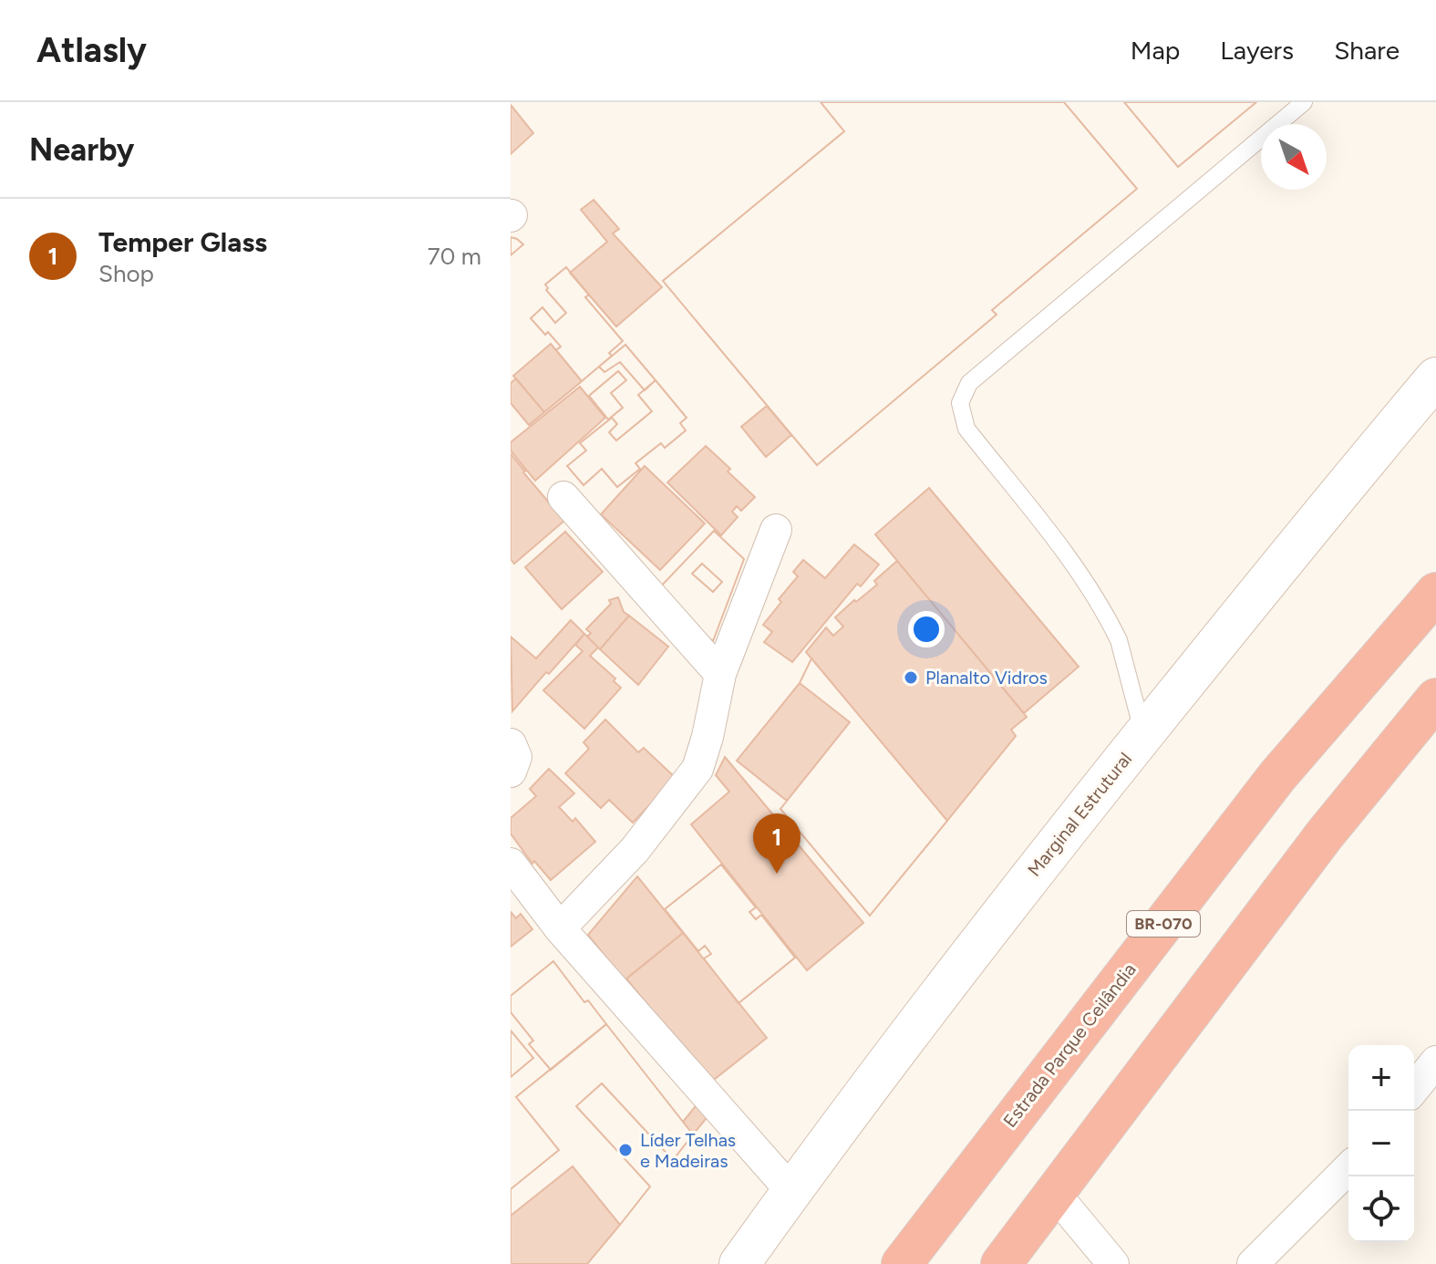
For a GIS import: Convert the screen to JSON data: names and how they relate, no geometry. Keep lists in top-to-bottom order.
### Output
{
  "streets": {
    "highway": ["BR-070", "Estrada Parque Ceilândia"],
    "main road": ["Marginal Estrutural"]
  },
  "places": ["Planalto Vidros", "Líder Telhas e Madeiras"],
  "north": "bottom right",
  "page": {
    "header": "Atlasly",
    "nav": ["Map", "Layers", "Share"],
    "heading": "Nearby",
    "list": [
      {
        "mark": "1",
        "name": "Temper Glass",
        "note": "Shop",
        "value": "70 m"
      }
    ],
    "pins": "1",
    "map_buttons": ["+", "−"]
  }
}
